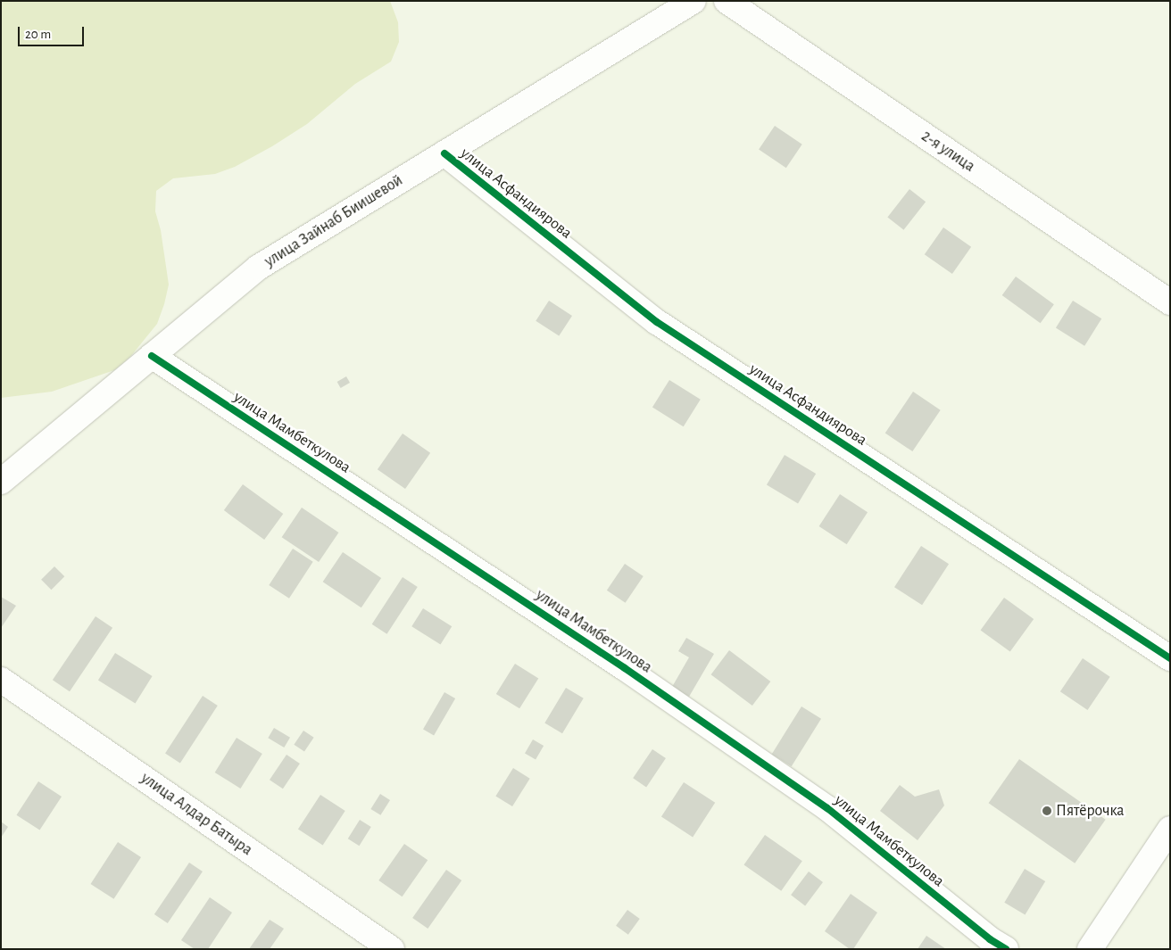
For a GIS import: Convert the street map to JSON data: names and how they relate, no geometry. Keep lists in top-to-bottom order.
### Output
{
  "streets": {
    "street": [
      "2-я улица",
      "улица Асфандиярова",
      "улица Зайнаб Биишевой",
      "улица Мамбеткулова",
      "улица Алдар Батыра"
    ]
  },
  "crossings": [
    ["улица Асфандиярова", "улица Зайнаб Биишевой"],
    ["улица Зайнаб Биишевой", "улица Мамбеткулова"]
  ],
  "places": ["Пятёрочка"],
  "scale_bar": "20 m"
}
